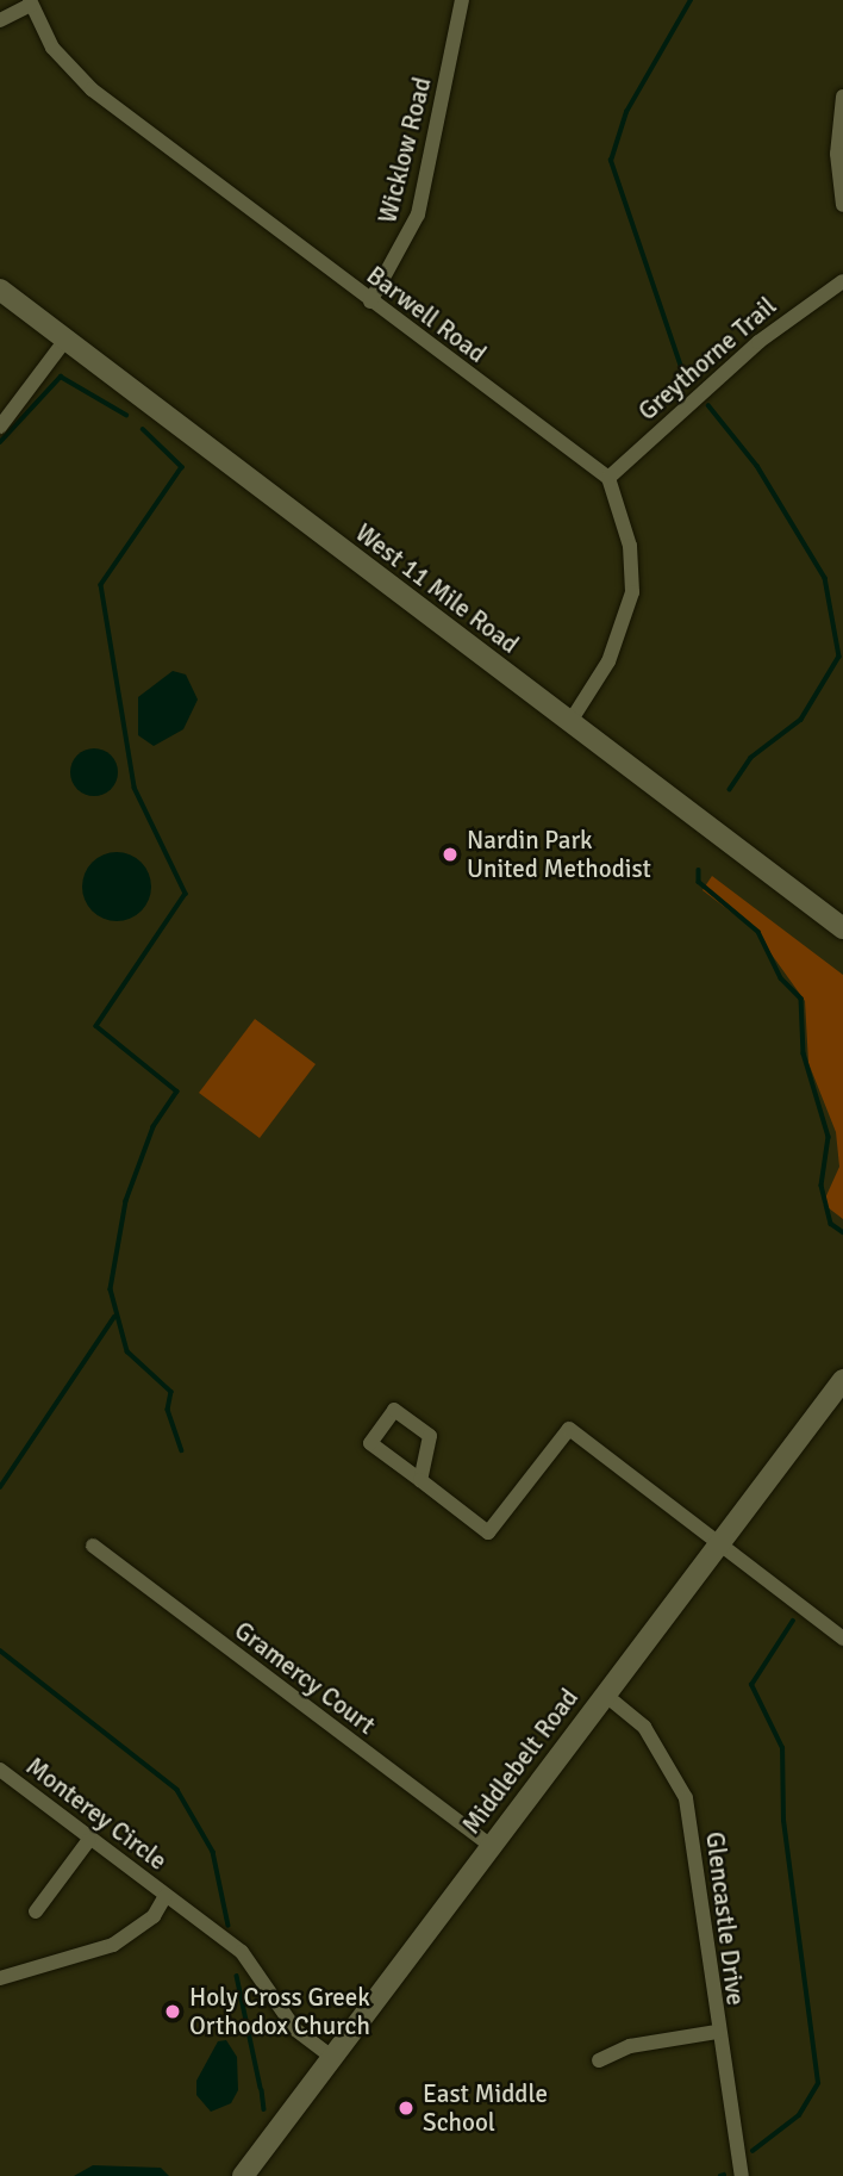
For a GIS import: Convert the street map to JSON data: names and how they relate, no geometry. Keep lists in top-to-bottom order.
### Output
{
  "streets": {
    "street": [
      "Wicklow Road",
      "Barwell Road",
      "Greythorne Trail",
      "West 11 Mile Road",
      "Gramercy Court",
      "Middlebelt Road",
      "Monterey Circle",
      "Glencastle Drive"
    ]
  },
  "crossings": [
    ["Wicklow Road", "Barwell Road"],
    ["Barwell Road", "Greythorne Trail"],
    ["Gramercy Court", "Middlebelt Road"],
    ["Middlebelt Road", "Monterey Circle"],
    ["Middlebelt Road", "Glencastle Drive"]
  ],
  "places": ["Nardin Park United Methodist", "Holy Cross Greek Orthodox Church", "East Middle School"]
}
